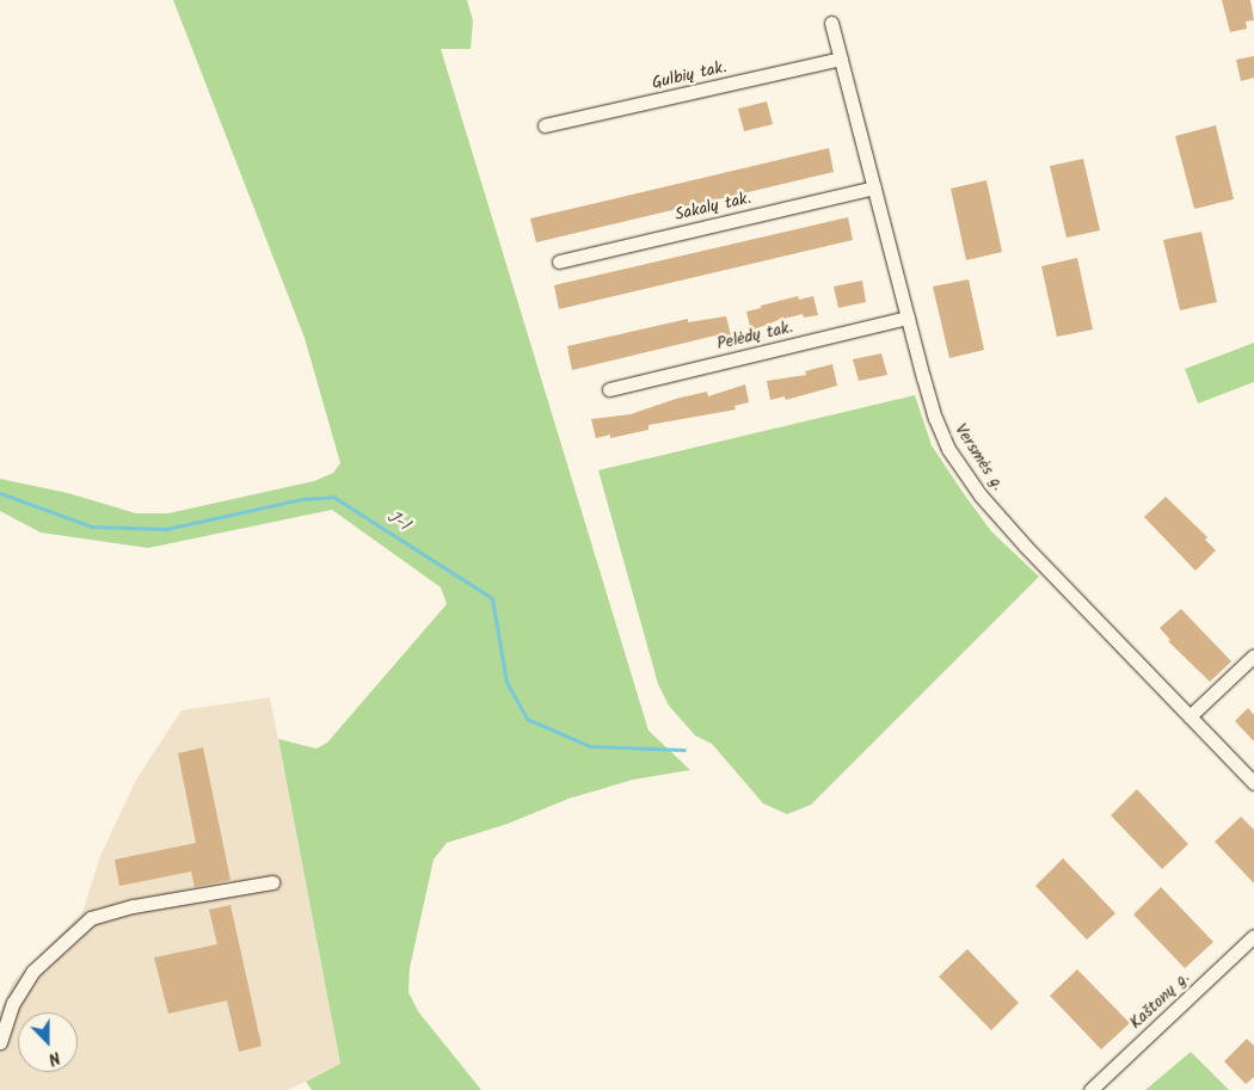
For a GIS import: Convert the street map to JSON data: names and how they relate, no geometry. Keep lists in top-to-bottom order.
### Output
{
  "streets": {
    "street": [
      "Gulbių tak.",
      "Sakalų tak.",
      "Pelėdų tak.",
      "Versmės g.",
      "Kaštonų g."
    ]
  },
  "crossings": [
    ["Gulbių tak.", "Versmės g."],
    ["Sakalų tak.", "Versmės g."],
    ["Pelėdų tak.", "Versmės g."]
  ],
  "water": ["J-1"],
  "north": "bottom"
}
